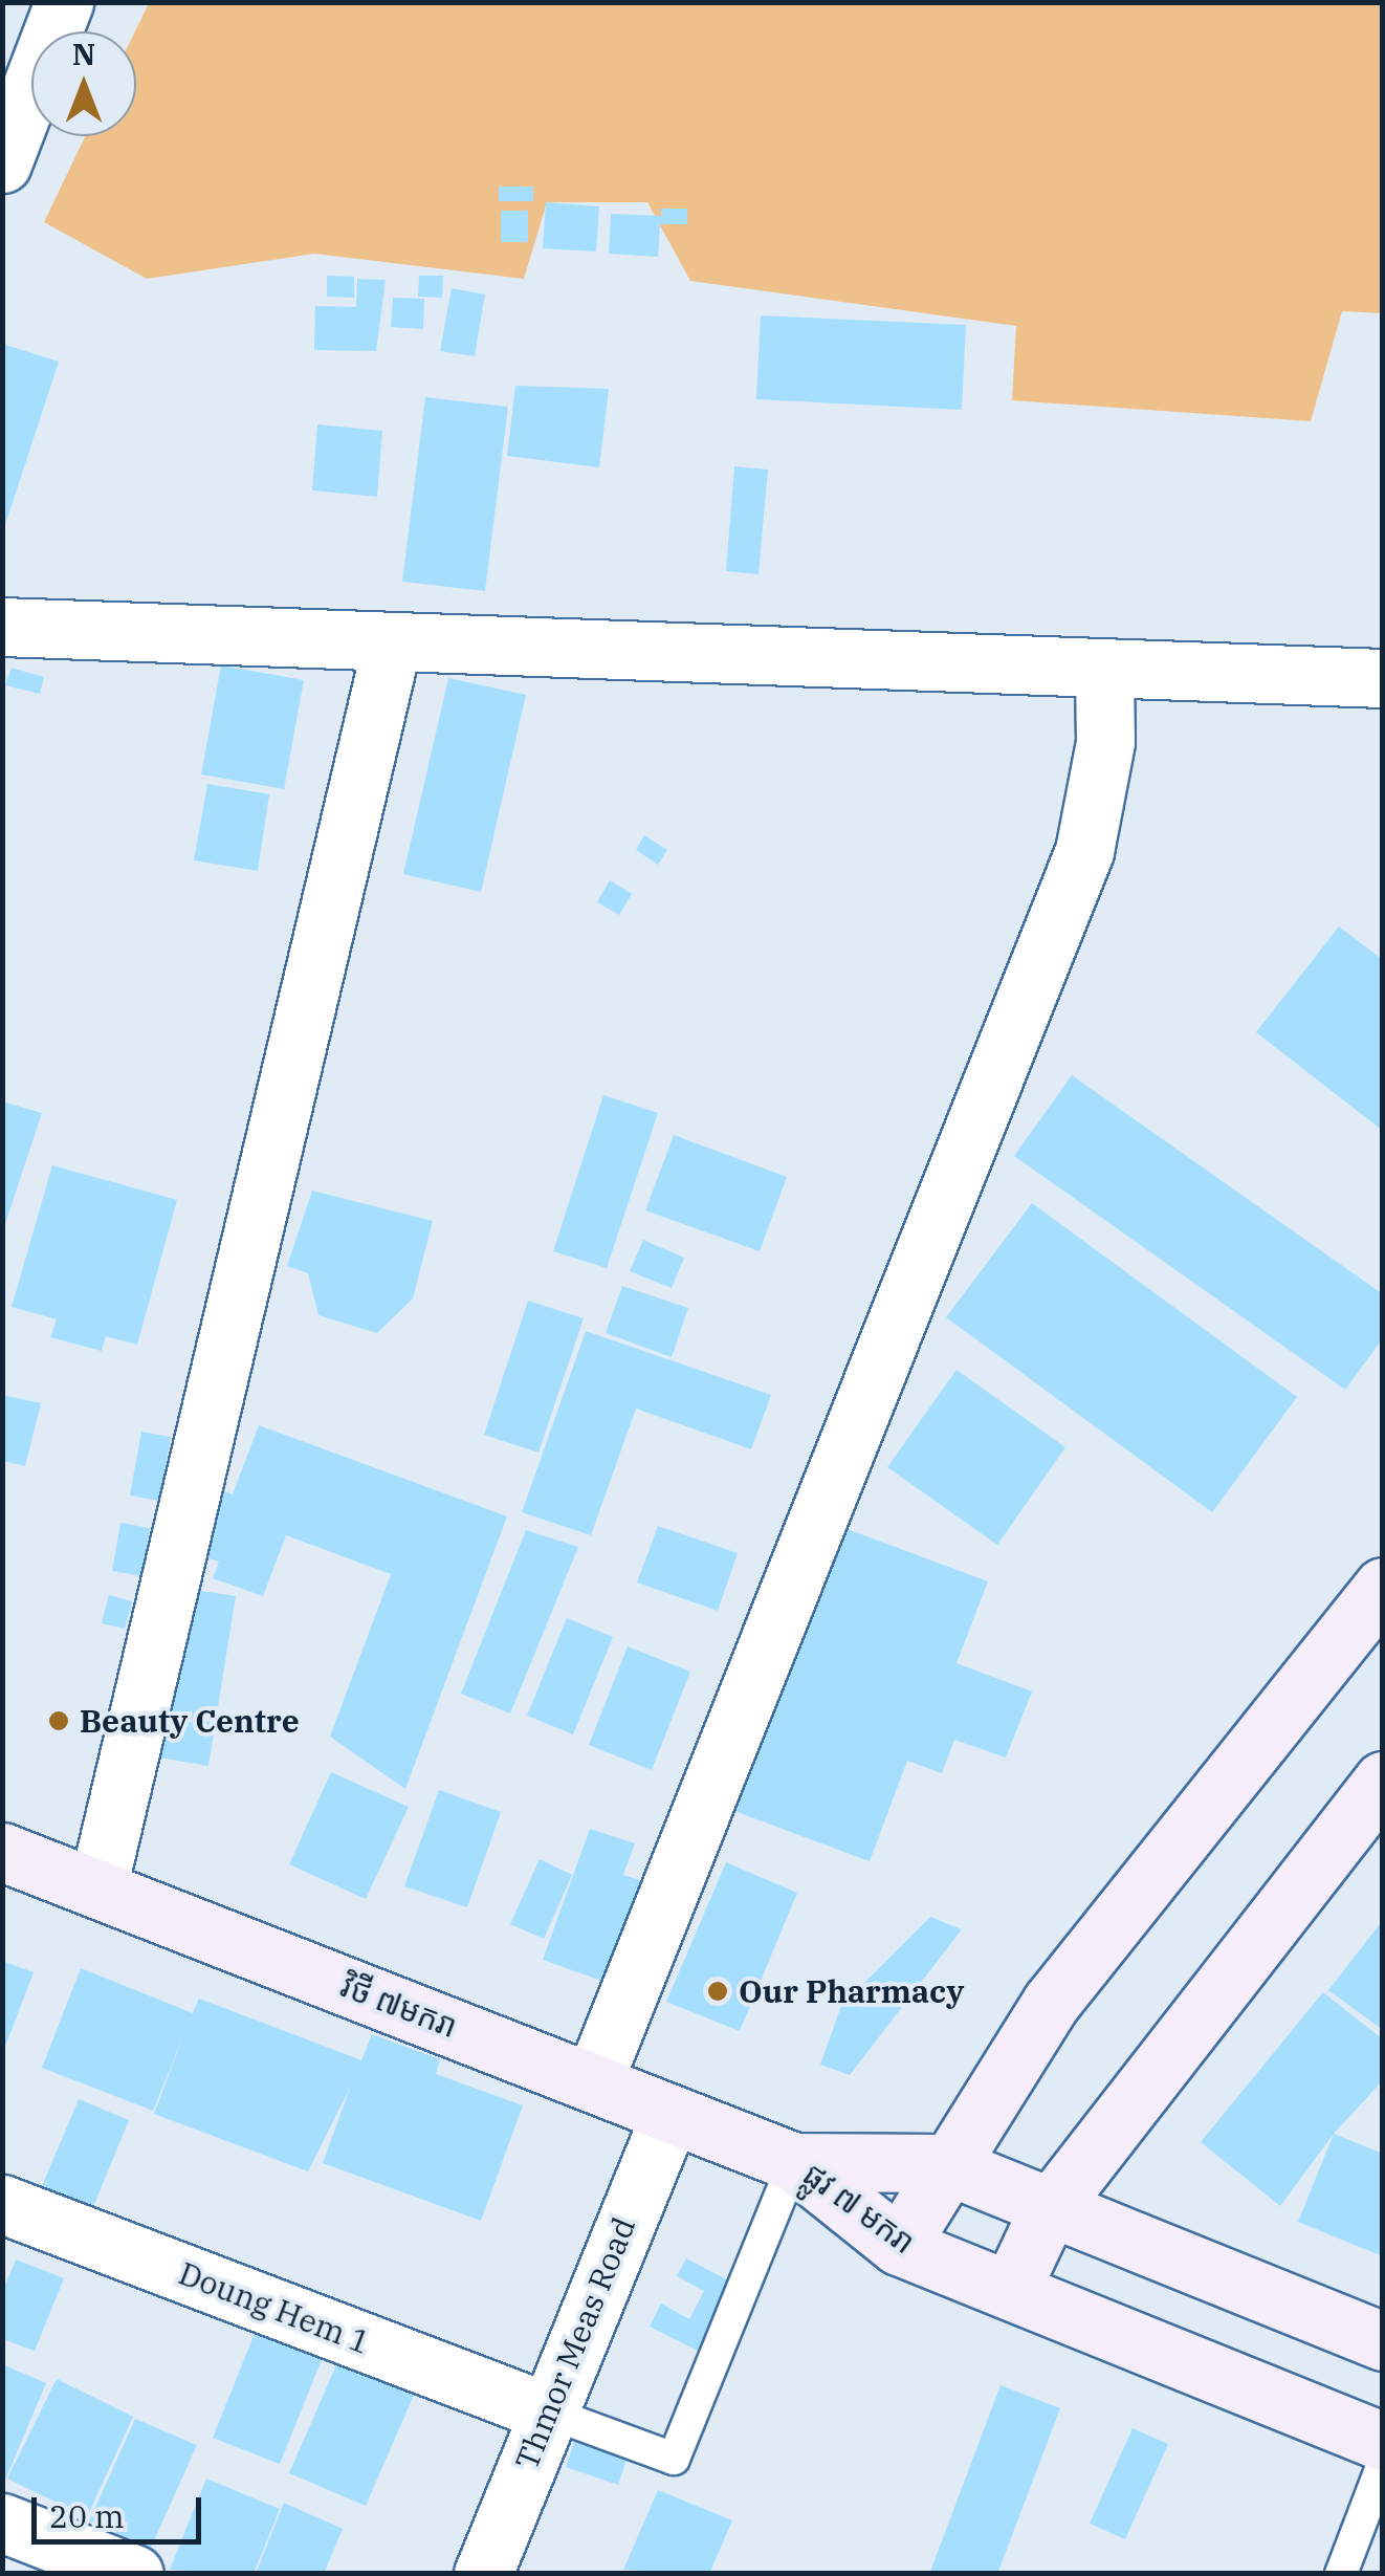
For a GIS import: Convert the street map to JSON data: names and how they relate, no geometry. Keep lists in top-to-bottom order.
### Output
{
  "streets": {
    "main road": ["វិថី ៧មករា", "ផ្លូវ ៧ មករា"],
    "street": ["Doung Hem 1", "Thmor Meas Road"]
  },
  "crossings": [
    ["វិថី ៧មករា", "ផ្លូវ ៧ មករា"],
    ["វិថី ៧មករា", "Thmor Meas Road"],
    ["Doung Hem 1", "Thmor Meas Road"]
  ],
  "places": ["Beauty Centre", "Our Pharmacy"],
  "scale_bar": "20 m",
  "north": "top"
}
